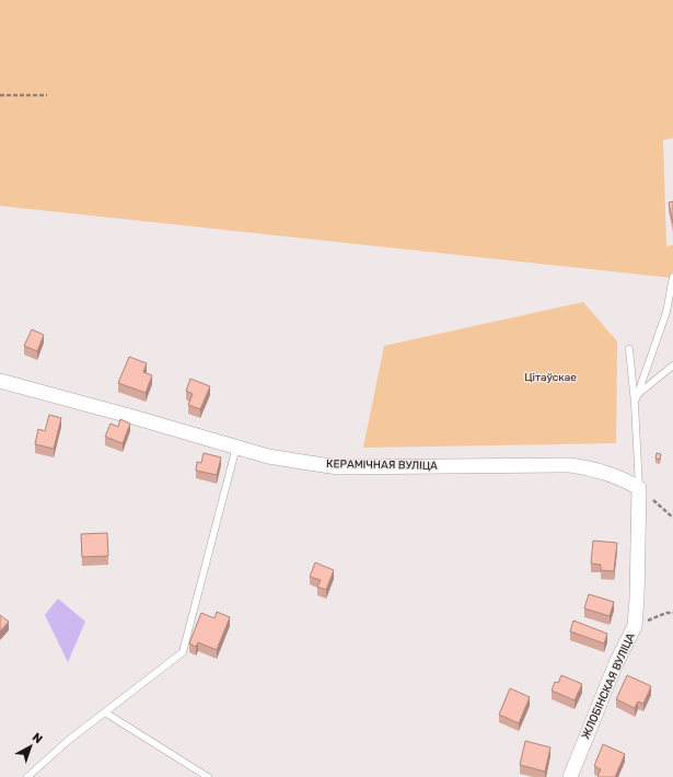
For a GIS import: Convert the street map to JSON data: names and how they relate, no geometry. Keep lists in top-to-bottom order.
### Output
{
  "streets": {
    "street": ["КЕРАМІЧНАЯ ВУЛІЦА", "ЖЛОБІНСКАЯ ВУЛІЦА"]
  },
  "crossings": [
    ["КЕРАМІЧНАЯ ВУЛІЦА", "ЖЛОБІНСКАЯ ВУЛІЦА"]
  ],
  "parks": ["Цітаўскае"],
  "north": "top right"
}
